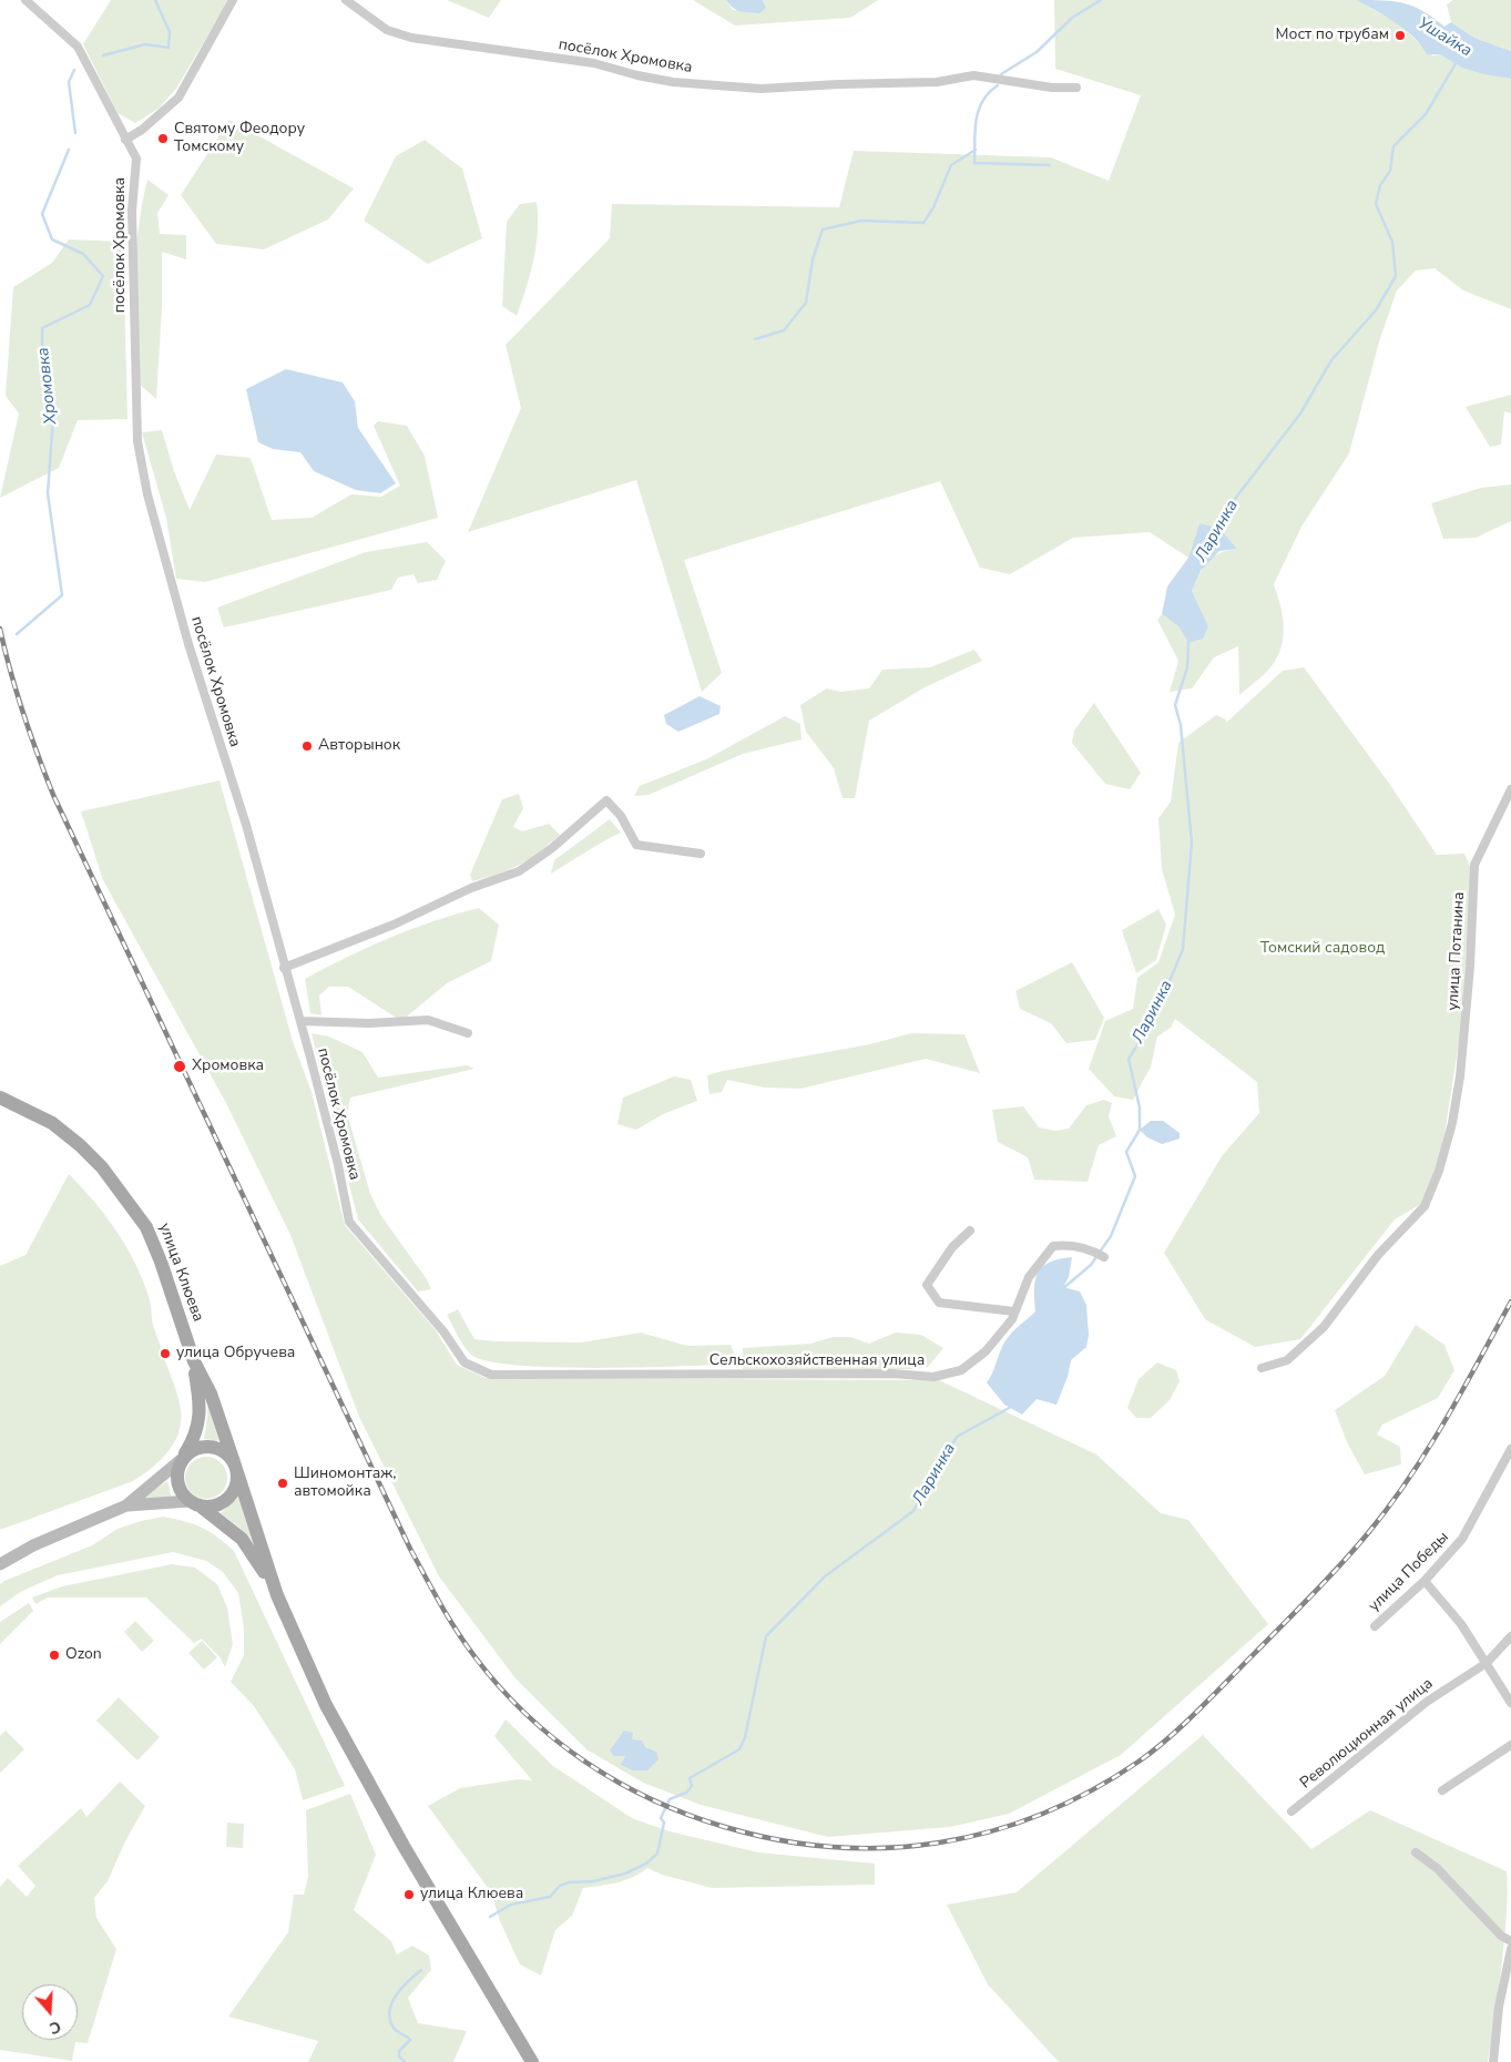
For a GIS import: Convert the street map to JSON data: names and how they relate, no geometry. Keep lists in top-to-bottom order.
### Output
{
  "streets": {
    "main road": ["улица Клюева"],
    "street": [
      "посёлок Хромовка",
      "улица Потанина",
      "Сельскохозяйственная улица",
      "улица Победы",
      "Революционная улица"
    ]
  },
  "crossings": [
    ["посёлок Хромовка", "Сельскохозяйственная улица"]
  ],
  "water": ["Ушайка", "Хромовка", "Ларинка"],
  "parks": ["Томский садовод"],
  "places": [
    "Мост по трубам",
    "Святому Феодору Томскому",
    "Авторынок",
    "Хромовка",
    "улица Обручева",
    "Шиномонтаж, автомойка",
    "Ozon",
    "улица Клюева"
  ],
  "north": "bottom"
}
